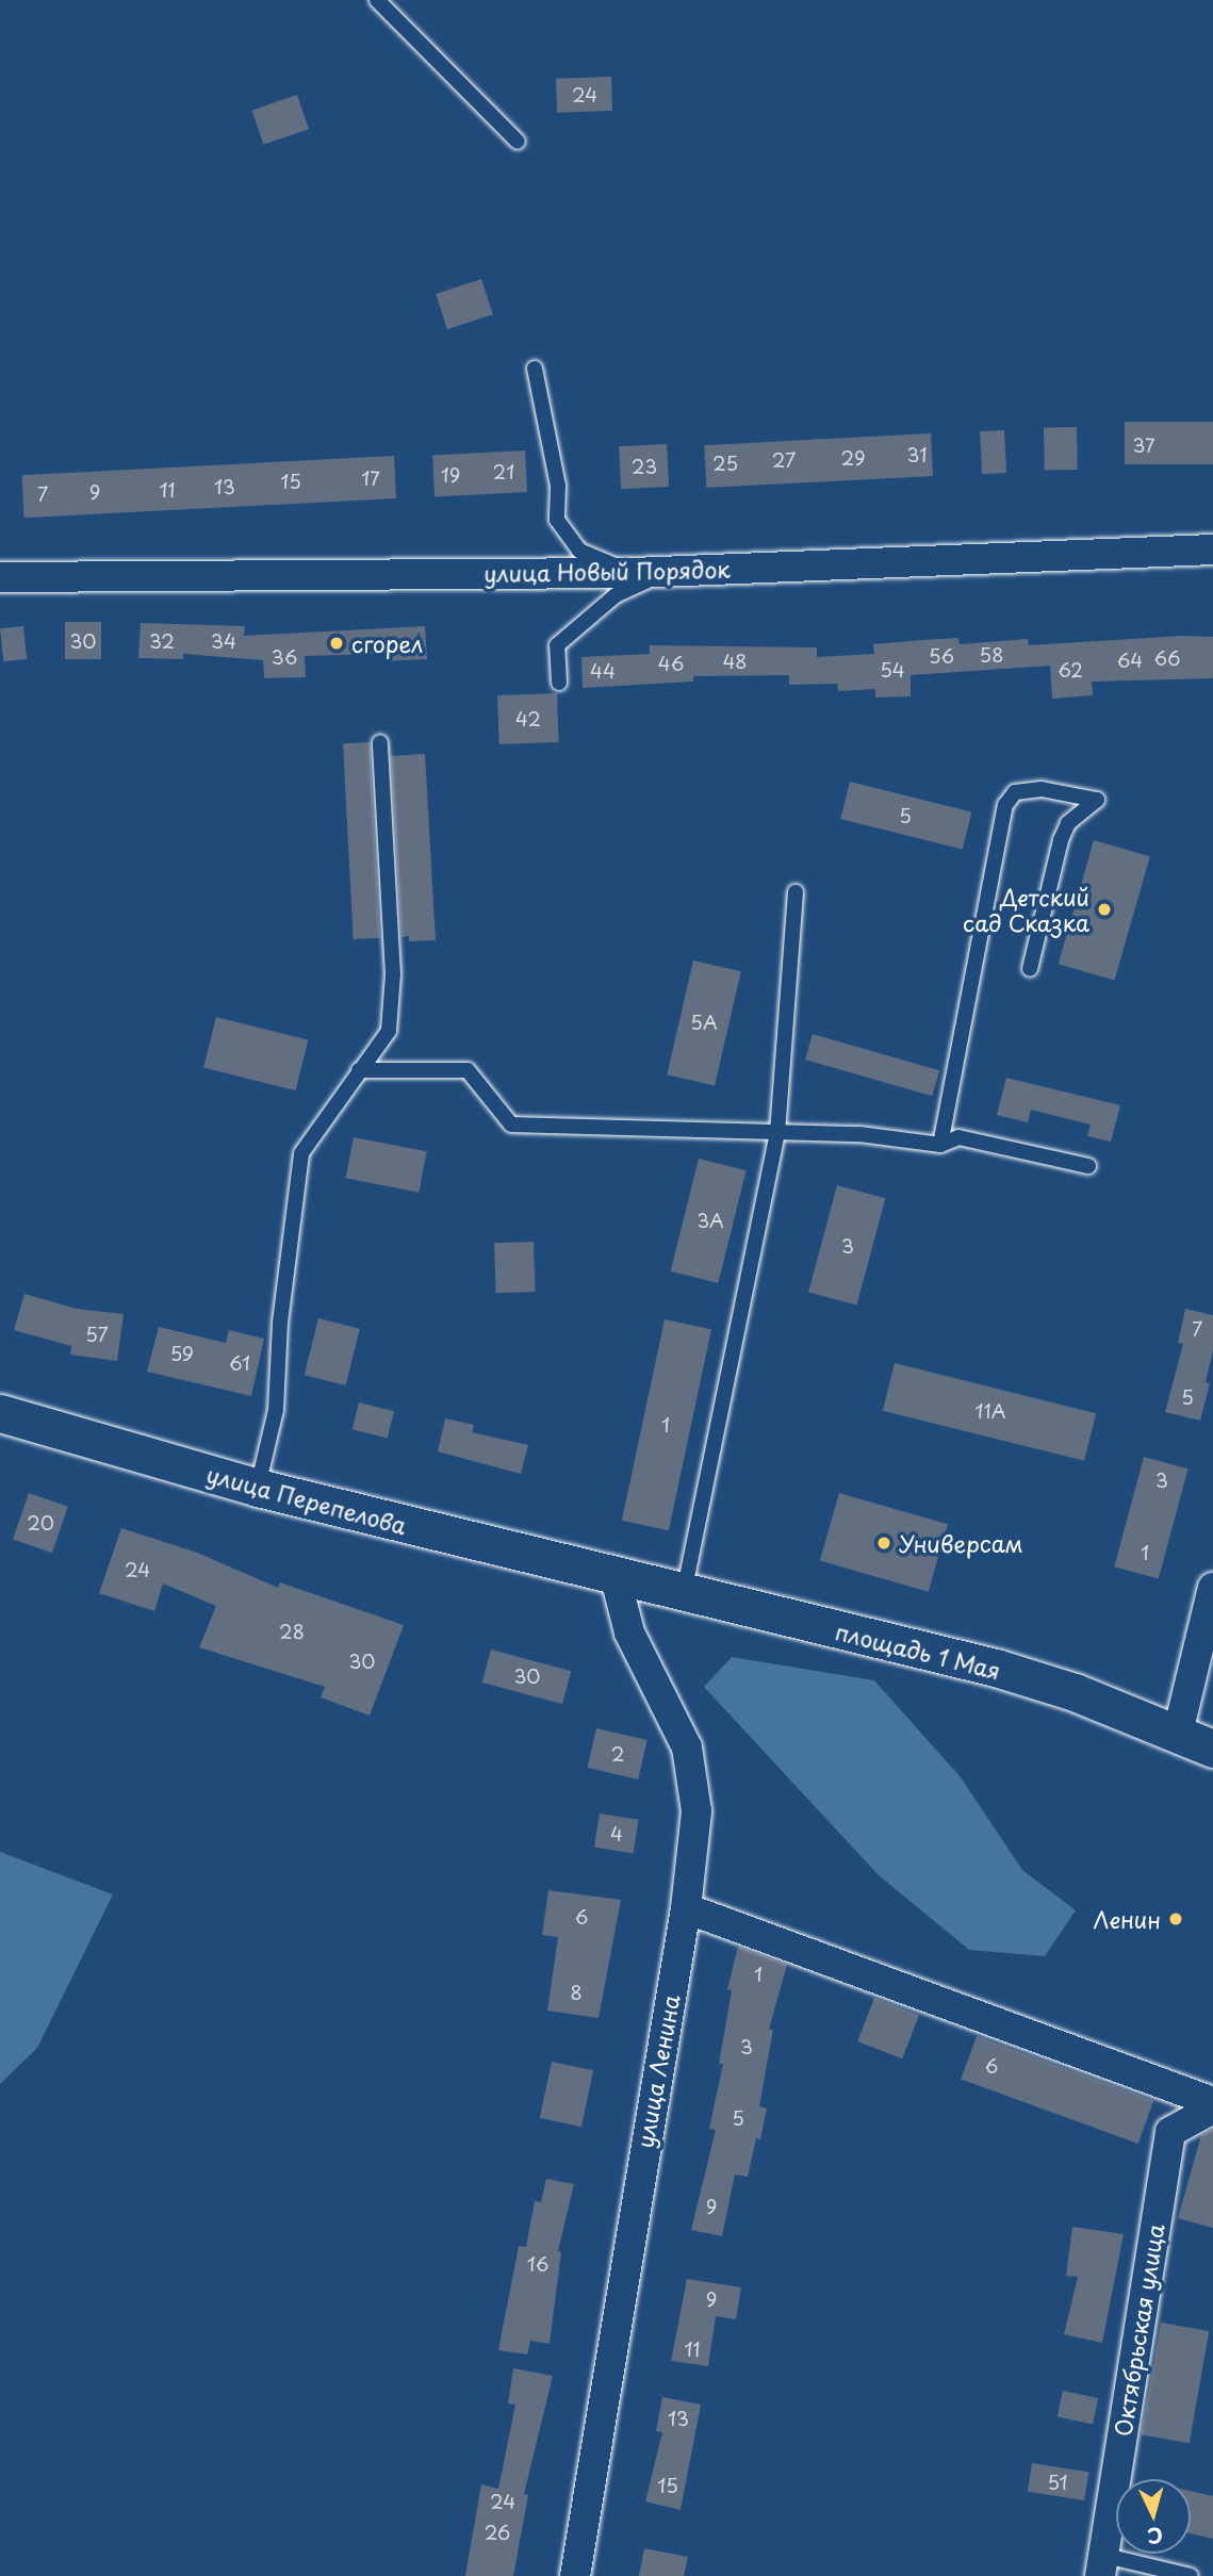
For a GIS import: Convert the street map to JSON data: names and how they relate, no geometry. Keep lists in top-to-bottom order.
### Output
{
  "streets": {
    "street": [
      "улица Новый Порядок",
      "улица Перепелова",
      "площадь 1 Мая",
      "улица Ленина",
      "Октябрьская улица"
    ]
  },
  "crossings": [
    ["улица Перепелова", "площадь 1 Мая"],
    ["улица Перепелова", "улица Ленина"],
    ["площадь 1 Мая", "улица Ленина"]
  ],
  "places": [
    "сгорел",
    "Детский сад Сказка",
    "Универсам",
    "Ленин"
  ],
  "house_numbers": [
    "24",
    "37",
    "31",
    "29",
    "27",
    "25",
    "23",
    "21",
    "19",
    "17",
    "15",
    "13",
    "11",
    "9",
    "7",
    "30",
    "32",
    "34",
    "58",
    "56",
    "36",
    "66",
    "64",
    "48",
    "46",
    "54",
    "62",
    "44",
    "42",
    "5",
    "5А",
    "3А",
    "3",
    "7",
    "57",
    "59",
    "61",
    "5",
    "11А",
    "1",
    "3",
    "20",
    "1",
    "24",
    "28",
    "30",
    "30",
    "2",
    "4",
    "6",
    "1",
    "8",
    "3",
    "6",
    "5",
    "9",
    "16",
    "9",
    "11",
    "13",
    "51",
    "15",
    "24",
    "26"
  ],
  "north": "bottom"
}
